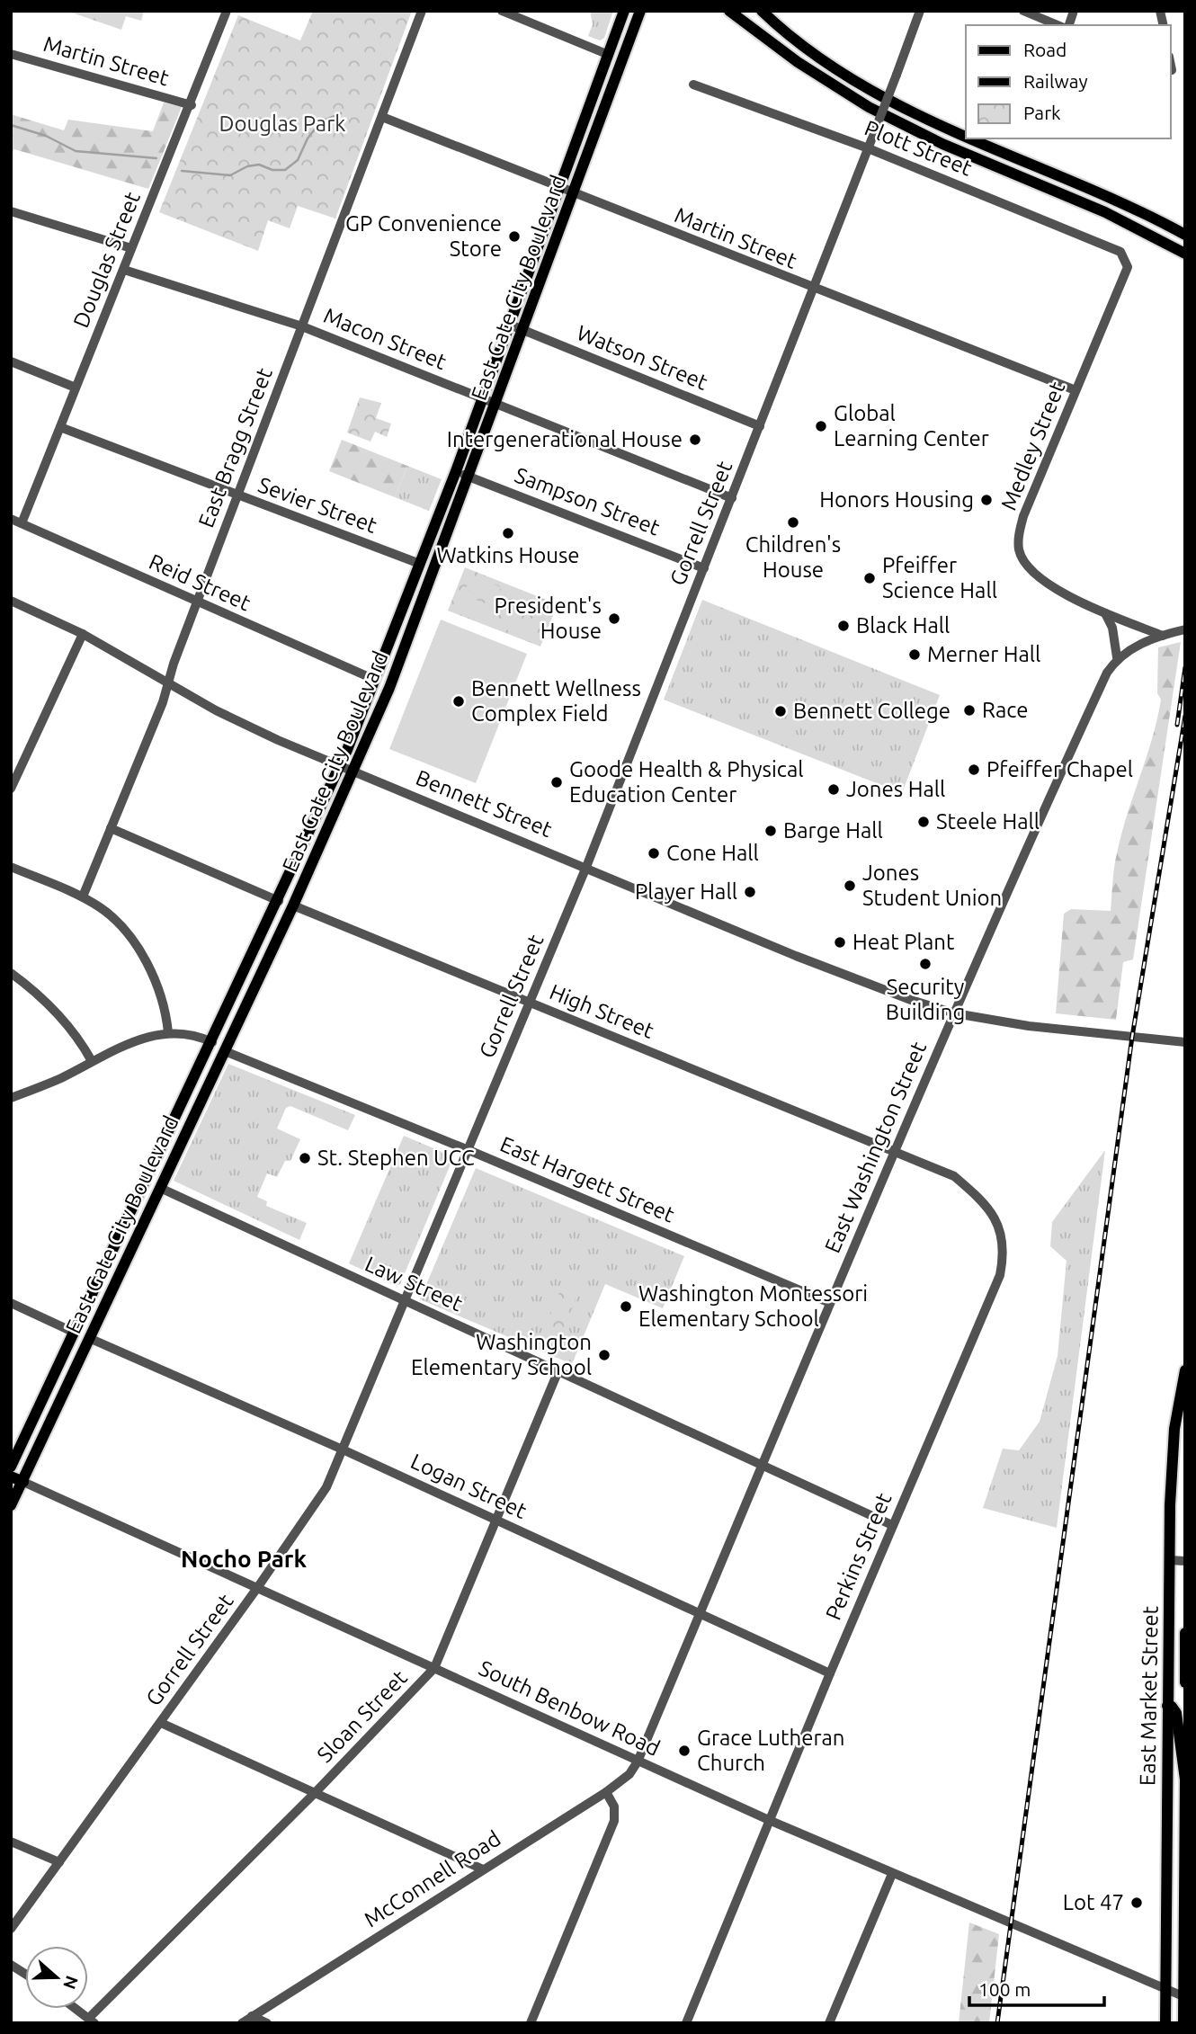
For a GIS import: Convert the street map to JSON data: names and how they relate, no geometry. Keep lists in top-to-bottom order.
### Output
{
  "streets": {
    "main road": ["East Gate City Boulevard", "East Market Street", "South Benbow Road"],
    "street": [
      "Martin Street",
      "Plott Street",
      "Douglas Street",
      "Macon Street",
      "Watson Street",
      "Medley Street",
      "East Bragg Street",
      "Sampson Street",
      "Sevier Street",
      "Gorrell Street",
      "Reid Street",
      "Bennett Street",
      "High Street",
      "East Washington Street",
      "East Hargett Street",
      "Law Street",
      "Logan Street",
      "Perkins Street",
      "Sloan Street",
      "McConnell Road"
    ]
  },
  "crossings": [
    ["Martin Street", "Douglas Street"],
    ["Martin Street", "East Gate City Boulevard"],
    ["Martin Street", "Medley Street"],
    ["Martin Street", "East Bragg Street"],
    ["Martin Street", "Gorrell Street"],
    ["Plott Street", "Medley Street"],
    ["Plott Street", "Gorrell Street"],
    ["Douglas Street", "Macon Street"],
    ["Douglas Street", "Sevier Street"],
    ["Douglas Street", "Reid Street"],
    ["East Gate City Boulevard", "Macon Street"],
    ["East Gate City Boulevard", "Watson Street"],
    ["East Gate City Boulevard", "Sampson Street"],
    ["East Gate City Boulevard", "Sevier Street"],
    ["East Gate City Boulevard", "Reid Street"],
    ["East Gate City Boulevard", "Bennett Street"],
    ["East Gate City Boulevard", "High Street"],
    ["East Gate City Boulevard", "East Hargett Street"],
    ["East Gate City Boulevard", "Law Street"],
    ["East Gate City Boulevard", "Logan Street"],
    ["East Gate City Boulevard", "South Benbow Road"],
    ["Macon Street", "East Bragg Street"],
    ["Macon Street", "Gorrell Street"],
    ["Watson Street", "Gorrell Street"],
    ["Medley Street", "East Washington Street"],
    ["East Bragg Street", "Sevier Street"],
    ["East Bragg Street", "Reid Street"],
    ["East Bragg Street", "Bennett Street"],
    ["Sampson Street", "Gorrell Street"],
    ["Gorrell Street", "Bennett Street"],
    ["Gorrell Street", "High Street"],
    ["Gorrell Street", "East Hargett Street"],
    ["Gorrell Street", "Law Street"],
    ["Gorrell Street", "Logan Street"],
    ["Gorrell Street", "South Benbow Road"],
    ["Bennett Street", "East Washington Street"],
    ["High Street", "East Washington Street"],
    ["High Street", "Perkins Street"],
    ["East Washington Street", "East Hargett Street"],
    ["East Washington Street", "Law Street"],
    ["East Washington Street", "Logan Street"],
    ["East Washington Street", "Perkins Street"],
    ["East Washington Street", "South Benbow Road"],
    ["East Washington Street", "McConnell Road"],
    ["Law Street", "Perkins Street"],
    ["Law Street", "Sloan Street"],
    ["Logan Street", "Perkins Street"],
    ["Logan Street", "Sloan Street"],
    ["Perkins Street", "South Benbow Road"],
    ["East Market Street", "South Benbow Road"],
    ["South Benbow Road", "Sloan Street"],
    ["South Benbow Road", "McConnell Road"]
  ],
  "districts": ["Nocho Park"],
  "parks": ["Douglas Park"],
  "places": [
    "GP Convenience Store",
    "Global Learning Center",
    "Intergenerational House",
    "Honors Housing",
    "Children's House",
    "Watkins House",
    "Pfeiffer Science Hall",
    "President's House",
    "Black Hall",
    "Merner Hall",
    "Bennett Wellness Complex Field",
    "Race",
    "Bennett College",
    "Pfeiffer Chapel",
    "Goode Health & Physical Education Center",
    "Jones Hall",
    "Steele Hall",
    "Barge Hall",
    "Cone Hall",
    "Jones Student Union",
    "Player Hall",
    "Heat Plant",
    "Security Building",
    "St. Stephen UCC",
    "Washington Montessori Elementary School",
    "Washington Elementary School",
    "Grace Lutheran Church",
    "Lot 47"
  ],
  "legend": ["Road", "Railway", "Park"],
  "scale_bar": "100 m",
  "north": "right"
}
